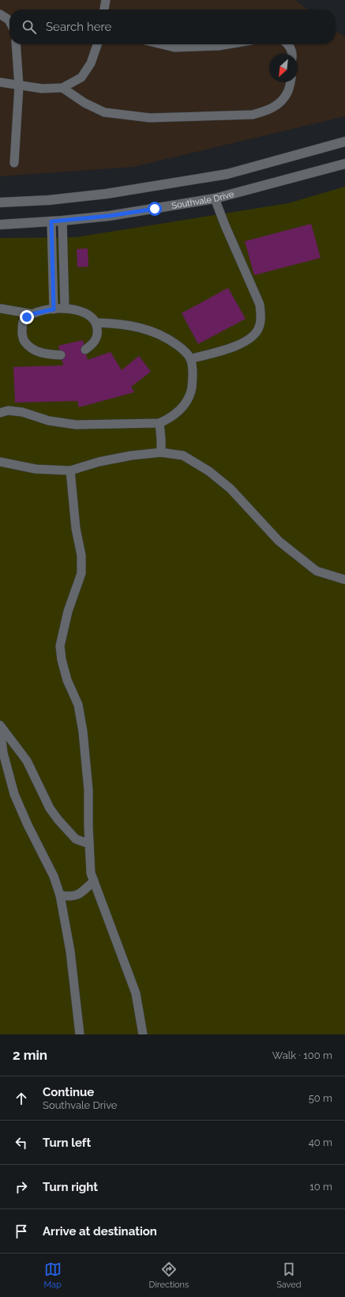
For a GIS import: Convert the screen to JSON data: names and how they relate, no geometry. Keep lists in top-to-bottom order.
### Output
{
  "streets": {
    "street": ["Southvale Drive"]
  },
  "north": "bottom left",
  "page": {
    "search": "Search here",
    "heading": ["2 min", "Walk · 100 m"],
    "list": [
      ["Continue", "Southvale Drive", "50 m"],
      ["Turn left", "40 m"],
      ["Turn right", "10 m"],
      "Arrive at destination"
    ],
    "nav": ["Map", "Directions", "Saved"]
  }
}
